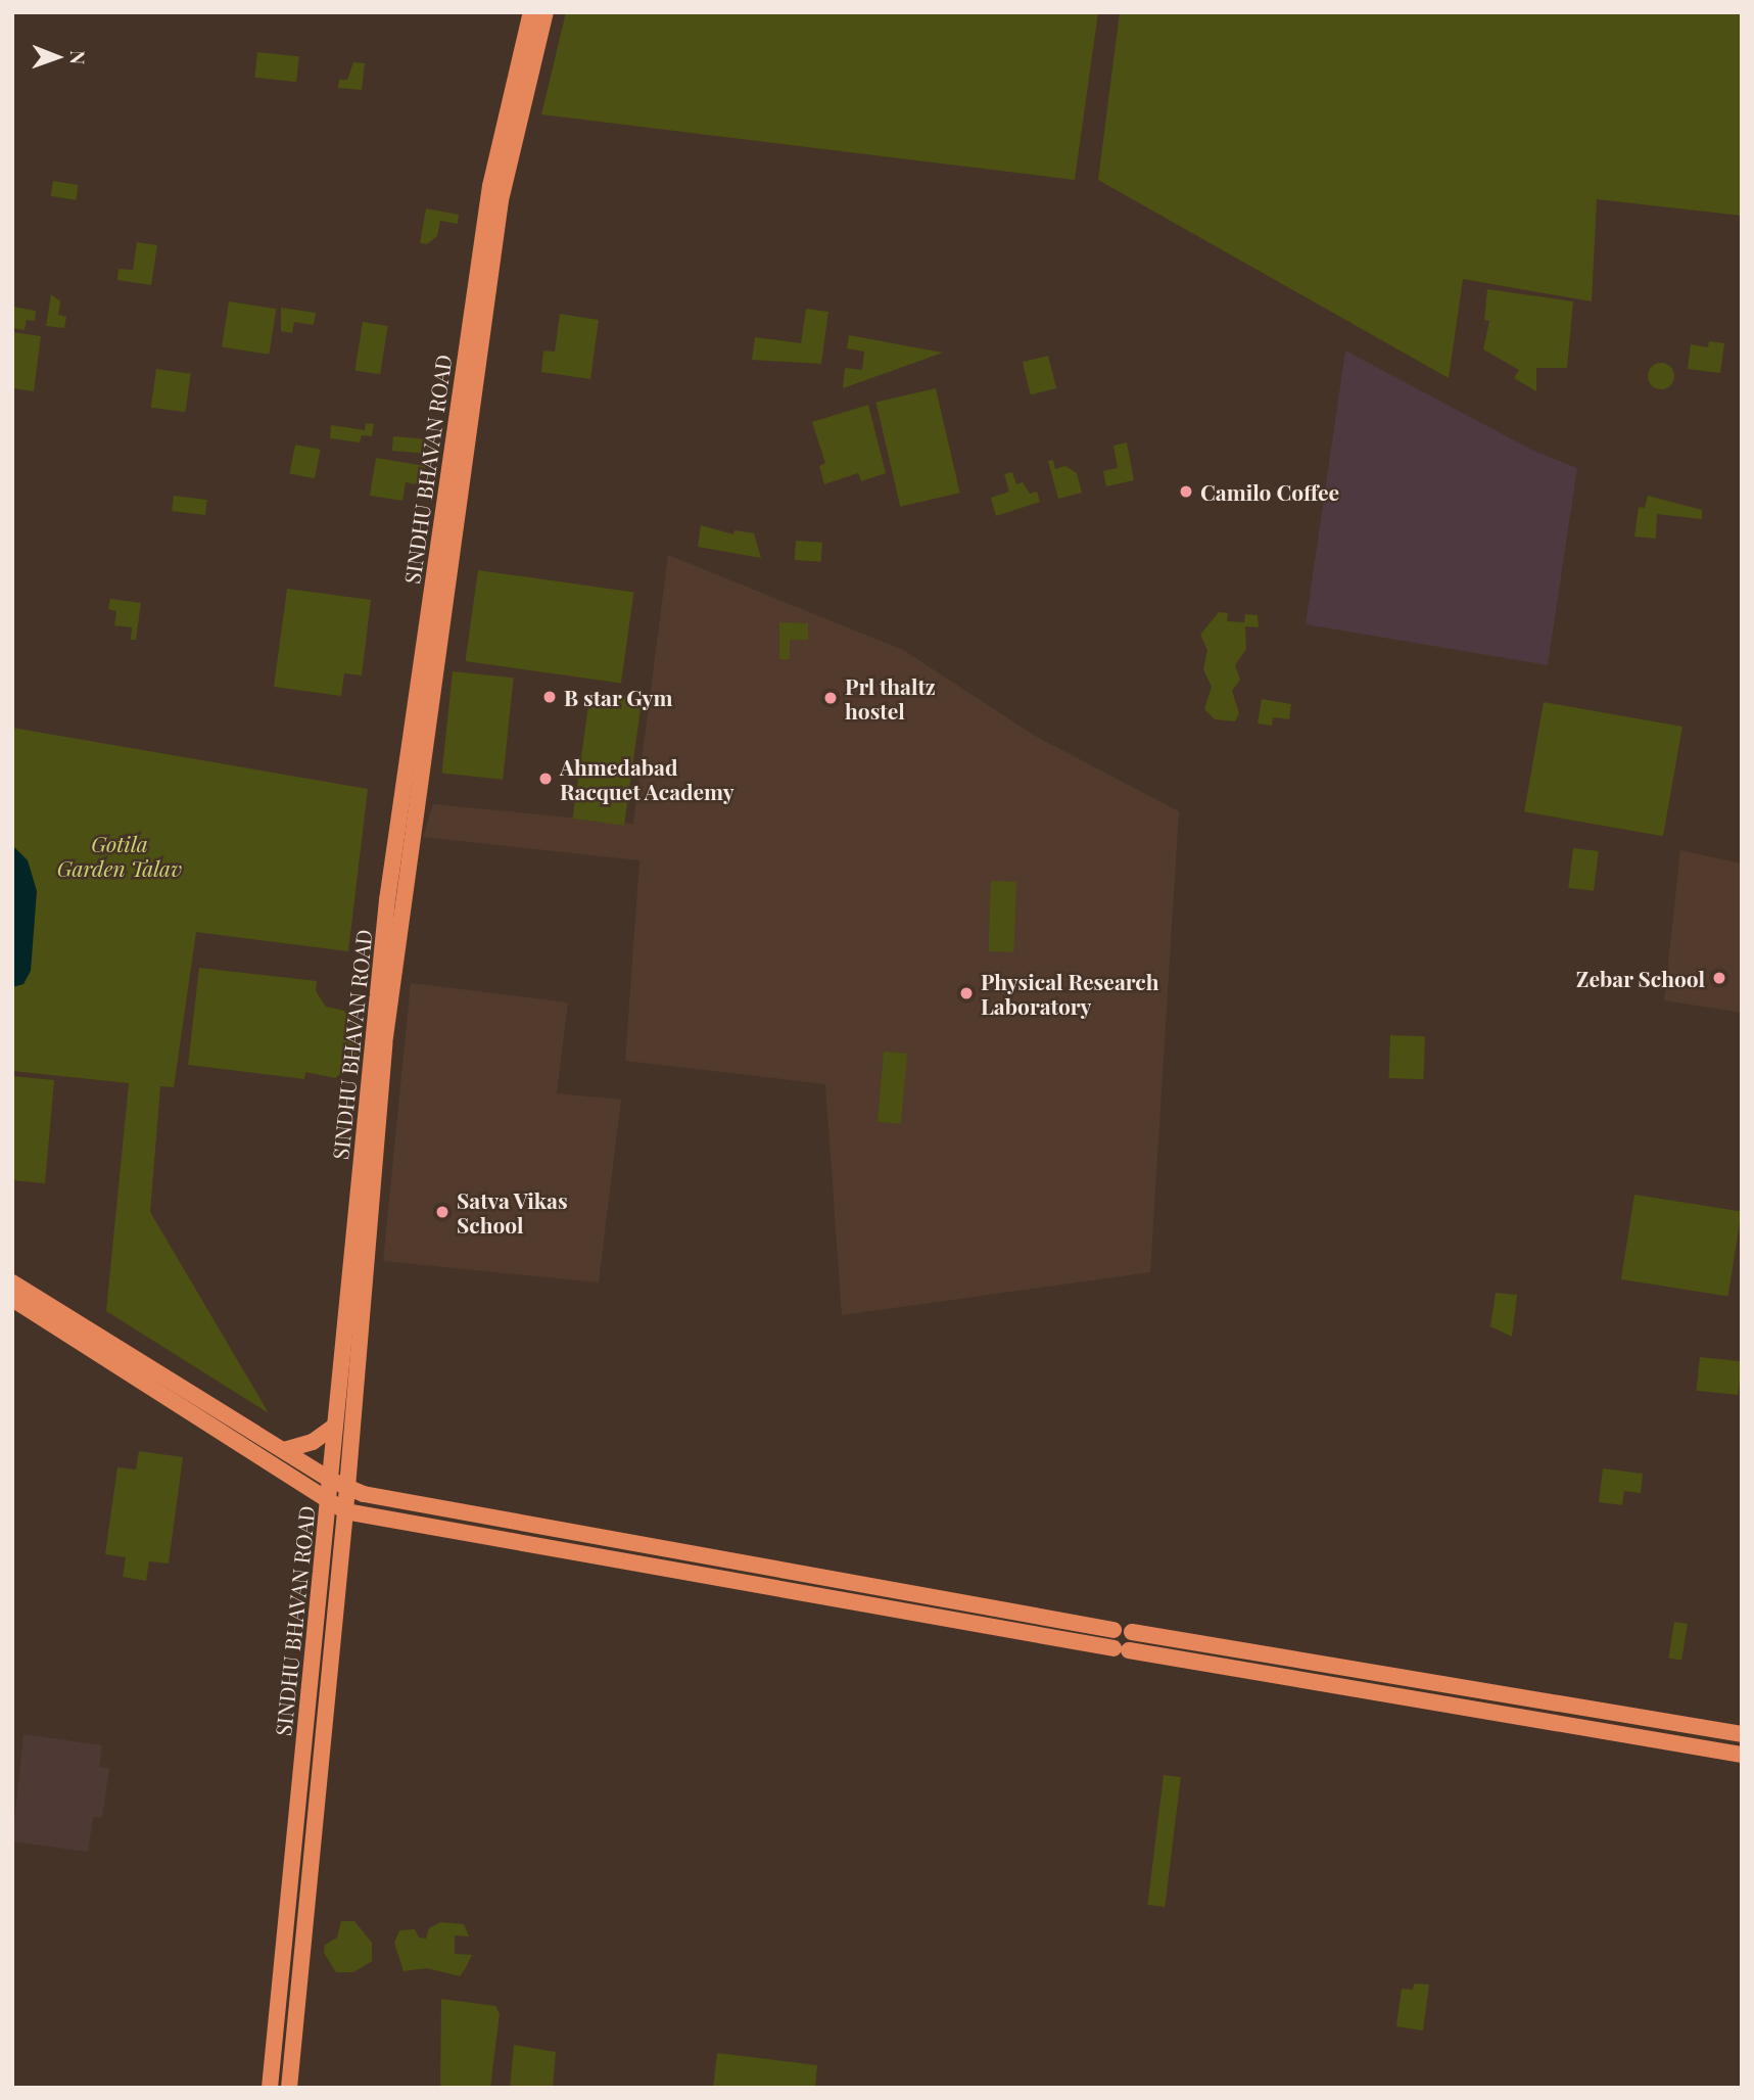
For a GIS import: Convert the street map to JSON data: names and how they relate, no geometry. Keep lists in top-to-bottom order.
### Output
{
  "streets": {
    "main road": ["SINDHU BHAVAN ROAD"]
  },
  "parks": ["Gotila Garden Talav"],
  "places": [
    "Camilo Coffee",
    "B star Gym",
    "Prl thaltz hostel",
    "Ahmedabad Racquet Academy",
    "Zebar School",
    "Physical Research Laboratory",
    "Satva Vikas School"
  ],
  "north": "right"
}
